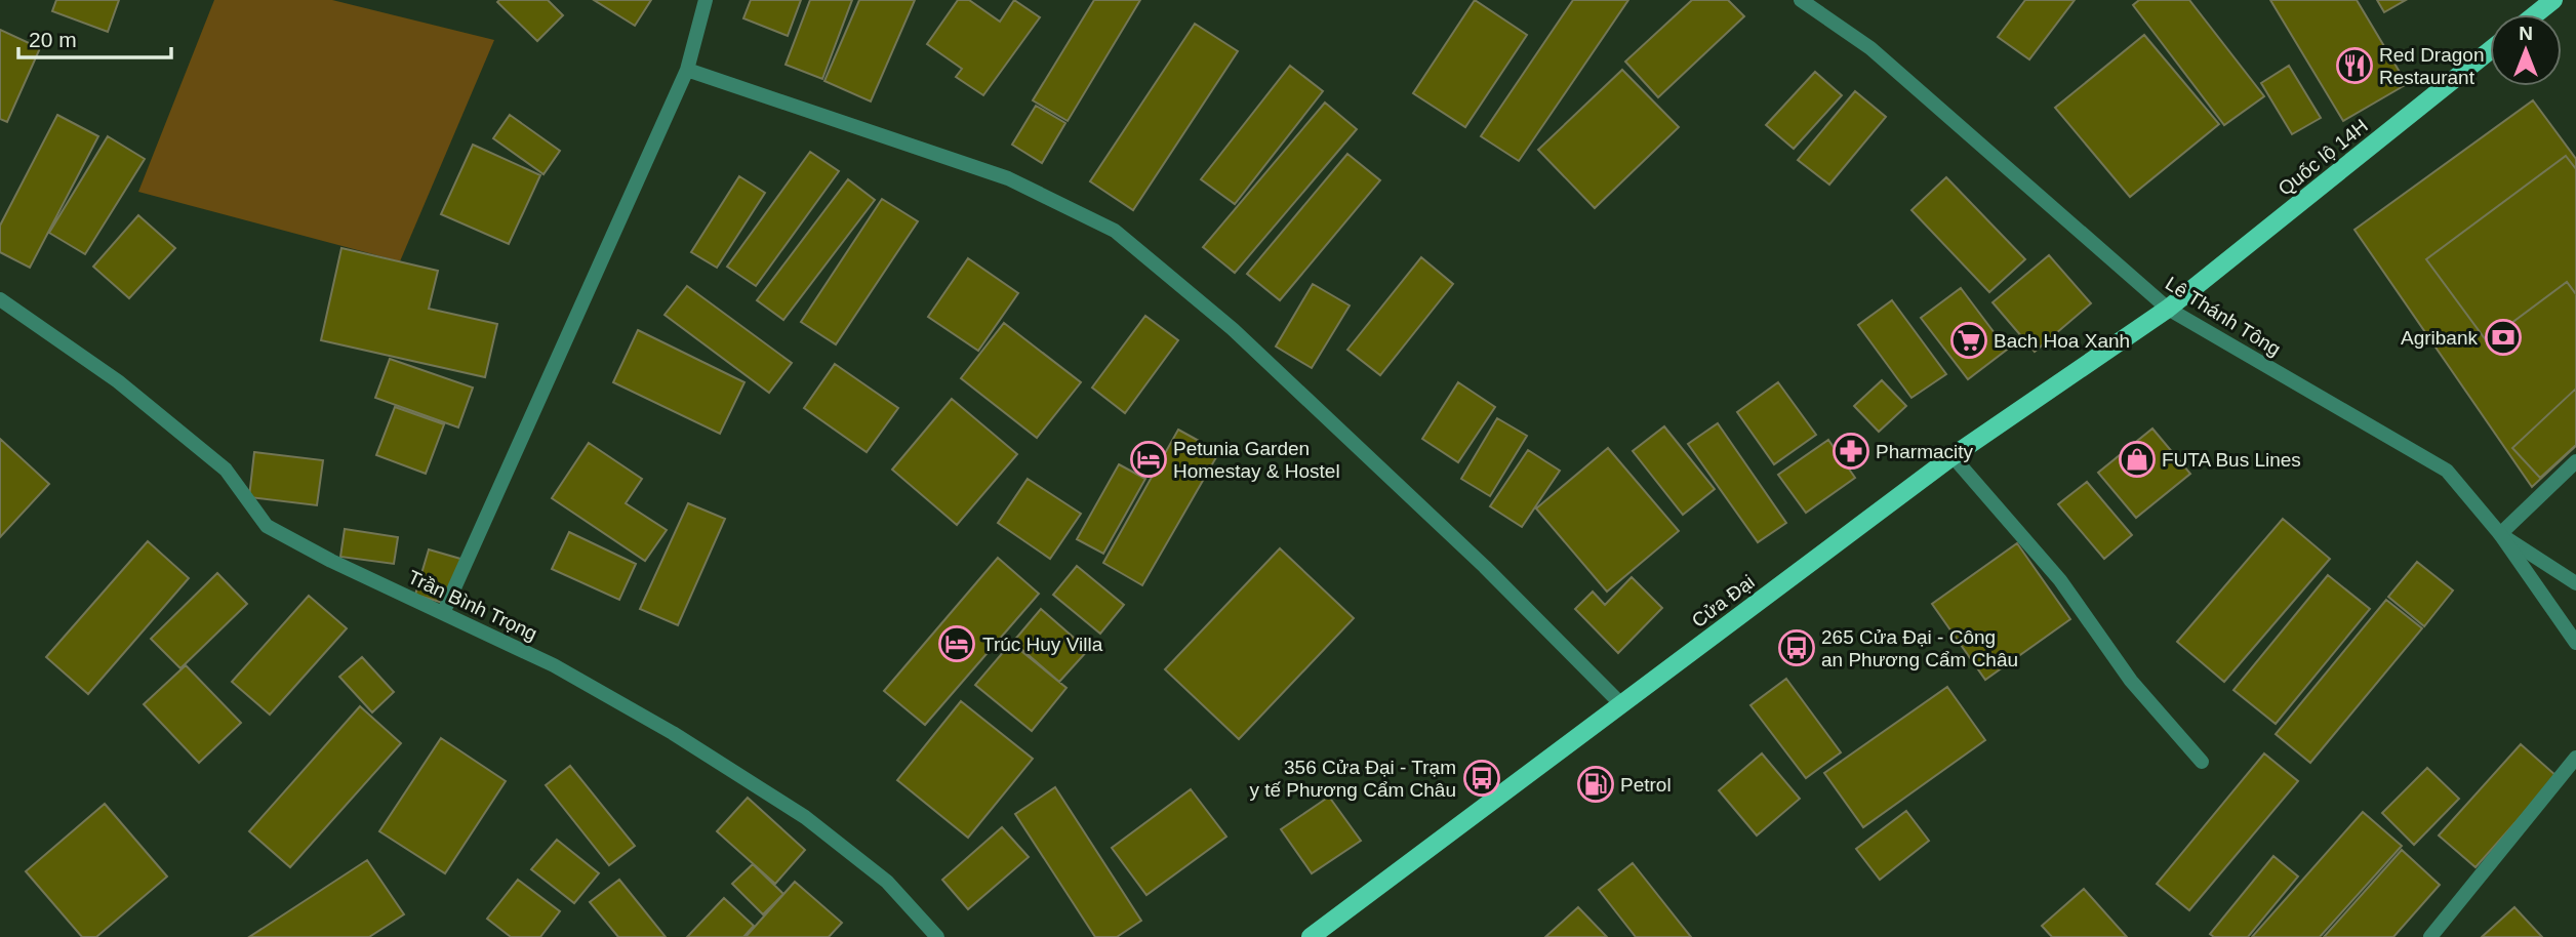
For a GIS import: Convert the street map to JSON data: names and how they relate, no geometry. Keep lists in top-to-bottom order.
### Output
{
  "streets": {
    "main road": ["Quốc lộ 14H", "Cửa Đại"],
    "street": ["Lê Thánh Tông", "Trần Bình Trọng"]
  },
  "crossings": [
    ["Quốc lộ 14H", "Lê Thánh Tông"],
    ["Quốc lộ 14H", "Cửa Đại"],
    ["Lê Thánh Tông", "Cửa Đại"]
  ],
  "places": {
    "restaurant": ["Red Dragon Restaurant"],
    "bank": ["Agribank"],
    "supermarket": ["Bach Hoa Xanh"],
    "pharmacy": ["Pharmacity"],
    "hotel": ["Petunia Garden Homestay & Hostel", "Trúc Huy Villa"],
    "shop": ["FUTA Bus Lines"],
    "bus stop": ["265 Cửa Đại - Công an Phương Cẩm Châu", "356 Cửa Đại - Trạm y tế Phương Cẩm Châu"],
    "fuel station": ["Petrol"]
  },
  "scale_bar": "20 m",
  "north": "top"
}
